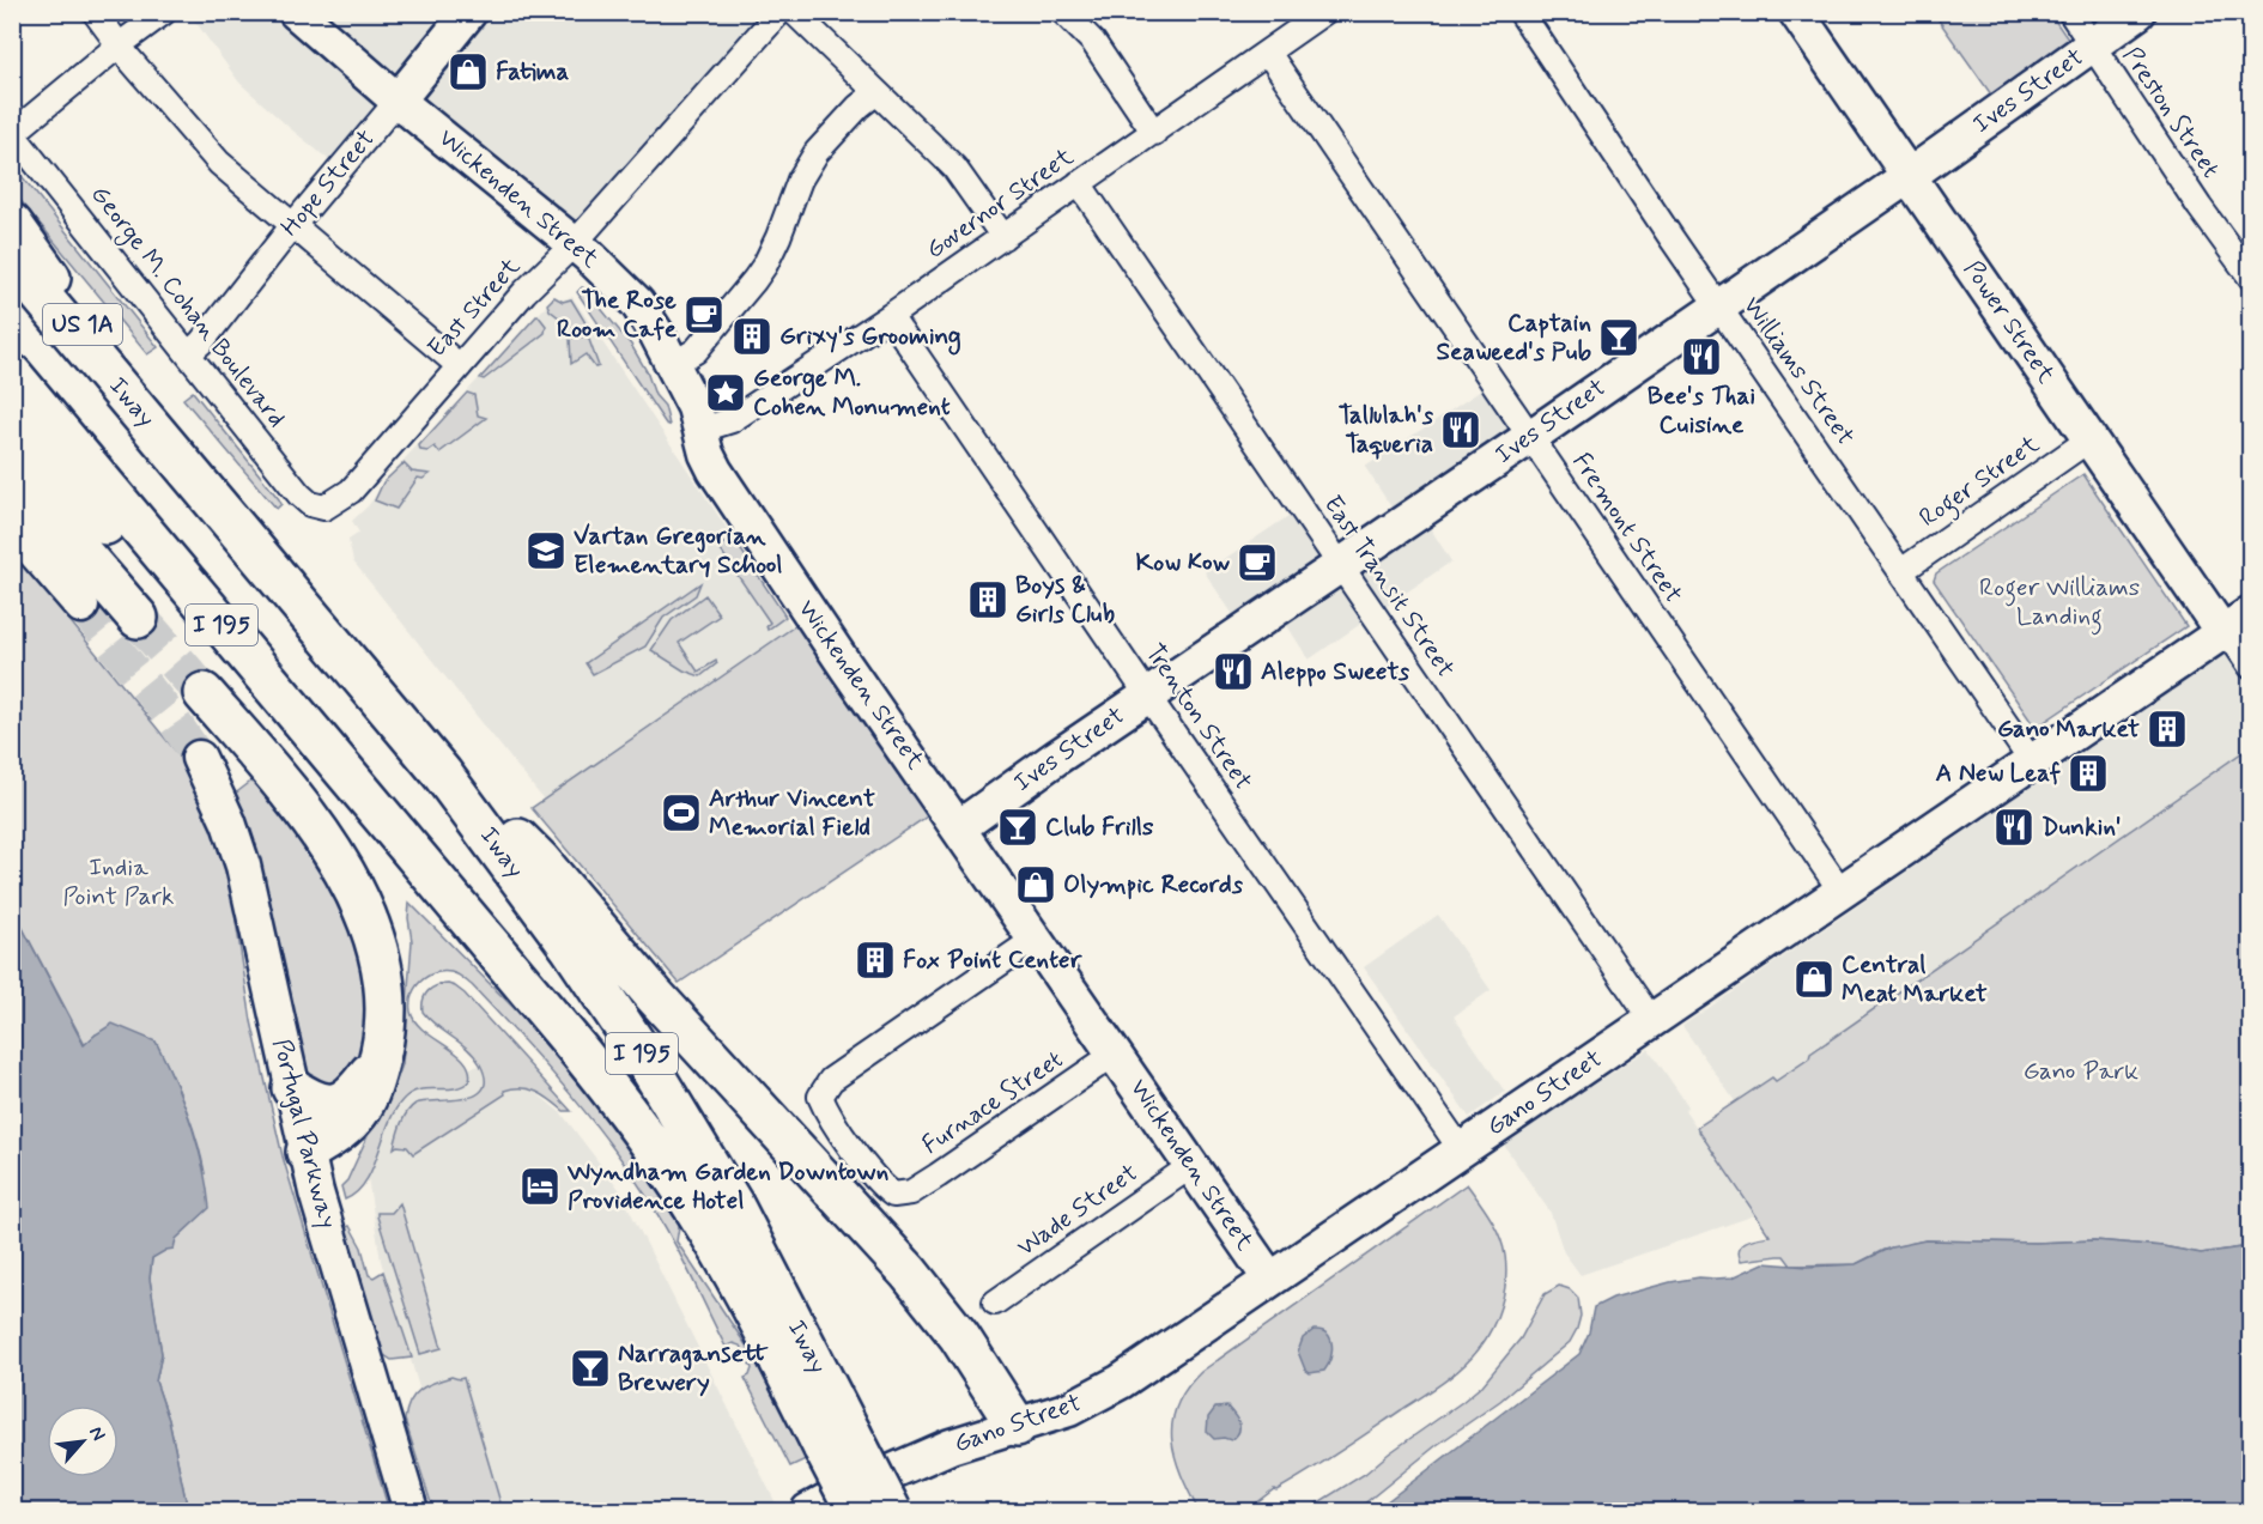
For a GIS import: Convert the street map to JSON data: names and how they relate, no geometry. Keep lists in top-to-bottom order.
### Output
{
  "streets": {
    "highway": ["US 1A", "Iway", "I 195"],
    "street": [
      "Ives Street",
      "Preston Street",
      "Hope Street",
      "Wickenden Street",
      "Governor Street",
      "George M. Cohan Boulevard",
      "East Street",
      "Power Street",
      "Williams Street",
      "Roger Street",
      "Fremont Street",
      "East Transit Street",
      "Trenton Street",
      "Gano Street",
      "Furnace Street",
      "Portugal Parkway",
      "Wade Street"
    ]
  },
  "crossings": [
    ["Ives Street", "Preston Street"],
    ["Ives Street", "Wickenden Street"],
    ["Ives Street", "Power Street"],
    ["Ives Street", "Williams Street"],
    ["Ives Street", "Fremont Street"],
    ["Ives Street", "East Transit Street"],
    ["Ives Street", "Trenton Street"],
    ["Hope Street", "Wickenden Street"],
    ["Hope Street", "George M. Cohan Boulevard"],
    ["Wickenden Street", "Governor Street"],
    ["Wickenden Street", "East Street"],
    ["Wickenden Street", "Gano Street"],
    ["Wickenden Street", "Furnace Street"],
    ["Wickenden Street", "Wade Street"],
    ["Governor Street", "Fremont Street"],
    ["Governor Street", "East Transit Street"],
    ["Governor Street", "Trenton Street"],
    ["George M. Cohan Boulevard", "East Street"],
    ["Power Street", "Roger Street"],
    ["Power Street", "Gano Street"],
    ["US 1A", "Iway"],
    ["Williams Street", "Roger Street"],
    ["Williams Street", "Gano Street"],
    ["Fremont Street", "Gano Street"],
    ["East Transit Street", "Gano Street"],
    ["Trenton Street", "Gano Street"]
  ],
  "parks": ["Roger Williams Landing", "India Point Park", "Gano Park"],
  "places": {
    "shop": ["Fatima", "Olympic Records", "Central Meat Market"],
    "cafe": ["The Rose Room Cafe", "Kow Kow"],
    "building": [
      "Grixy's Grooming",
      "Boys & Girls Club",
      "Gano Market",
      "A New Leaf",
      "Fox Point Center"
    ],
    "bar": ["Captain Seaweed's Pub", "Club Frills", "Narragansett Brewery"],
    "restaurant": [
      "Bee's Thai Cuisine",
      "Tallulah's Taqueria",
      "Aleppo Sweets",
      "Dunkin'"
    ],
    "place": ["George M. Cohen Monument"],
    "school or university": ["Vartan Gregorian Elementary School"],
    "sports": ["Arthur Vincent Memorial Field"],
    "hotel": ["Wyndham Garden Downtown Providence Hotel"]
  },
  "north": "top right"
}
